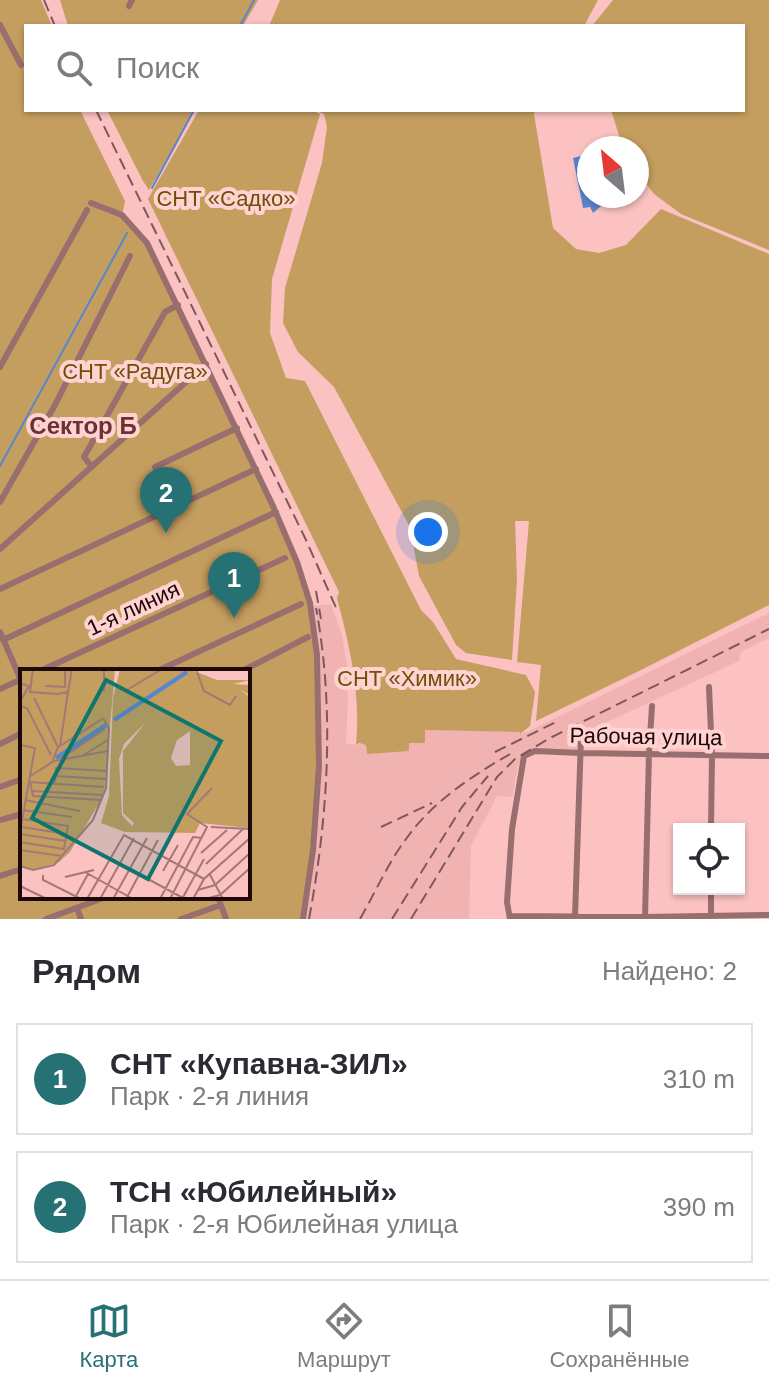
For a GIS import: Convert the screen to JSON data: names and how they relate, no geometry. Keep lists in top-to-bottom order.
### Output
{
  "streets": {
    "street": ["1-я линия", "Рабочая улица"]
  },
  "districts": ["Сектор Б"],
  "parks": ["СНТ «Садко»", "СНТ «Радуга»", "СНТ «Химик»"],
  "north": "top left",
  "page": {
    "search": "Поиск",
    "pins": ["2", "1"],
    "heading": ["Рядом", "Найдено: 2"],
    "list": [
      {
        "mark": "1",
        "name": "СНТ «Купавна-ЗИЛ»",
        "note": "Парк · 2-я линия",
        "value": "310 m"
      },
      {
        "mark": "2",
        "name": "ТСН «Юбилейный»",
        "note": "Парк · 2-я Юбилейная улица",
        "value": "390 m"
      }
    ],
    "nav": ["Карта", "Маршрут", "Сохранённые"]
  }
}
